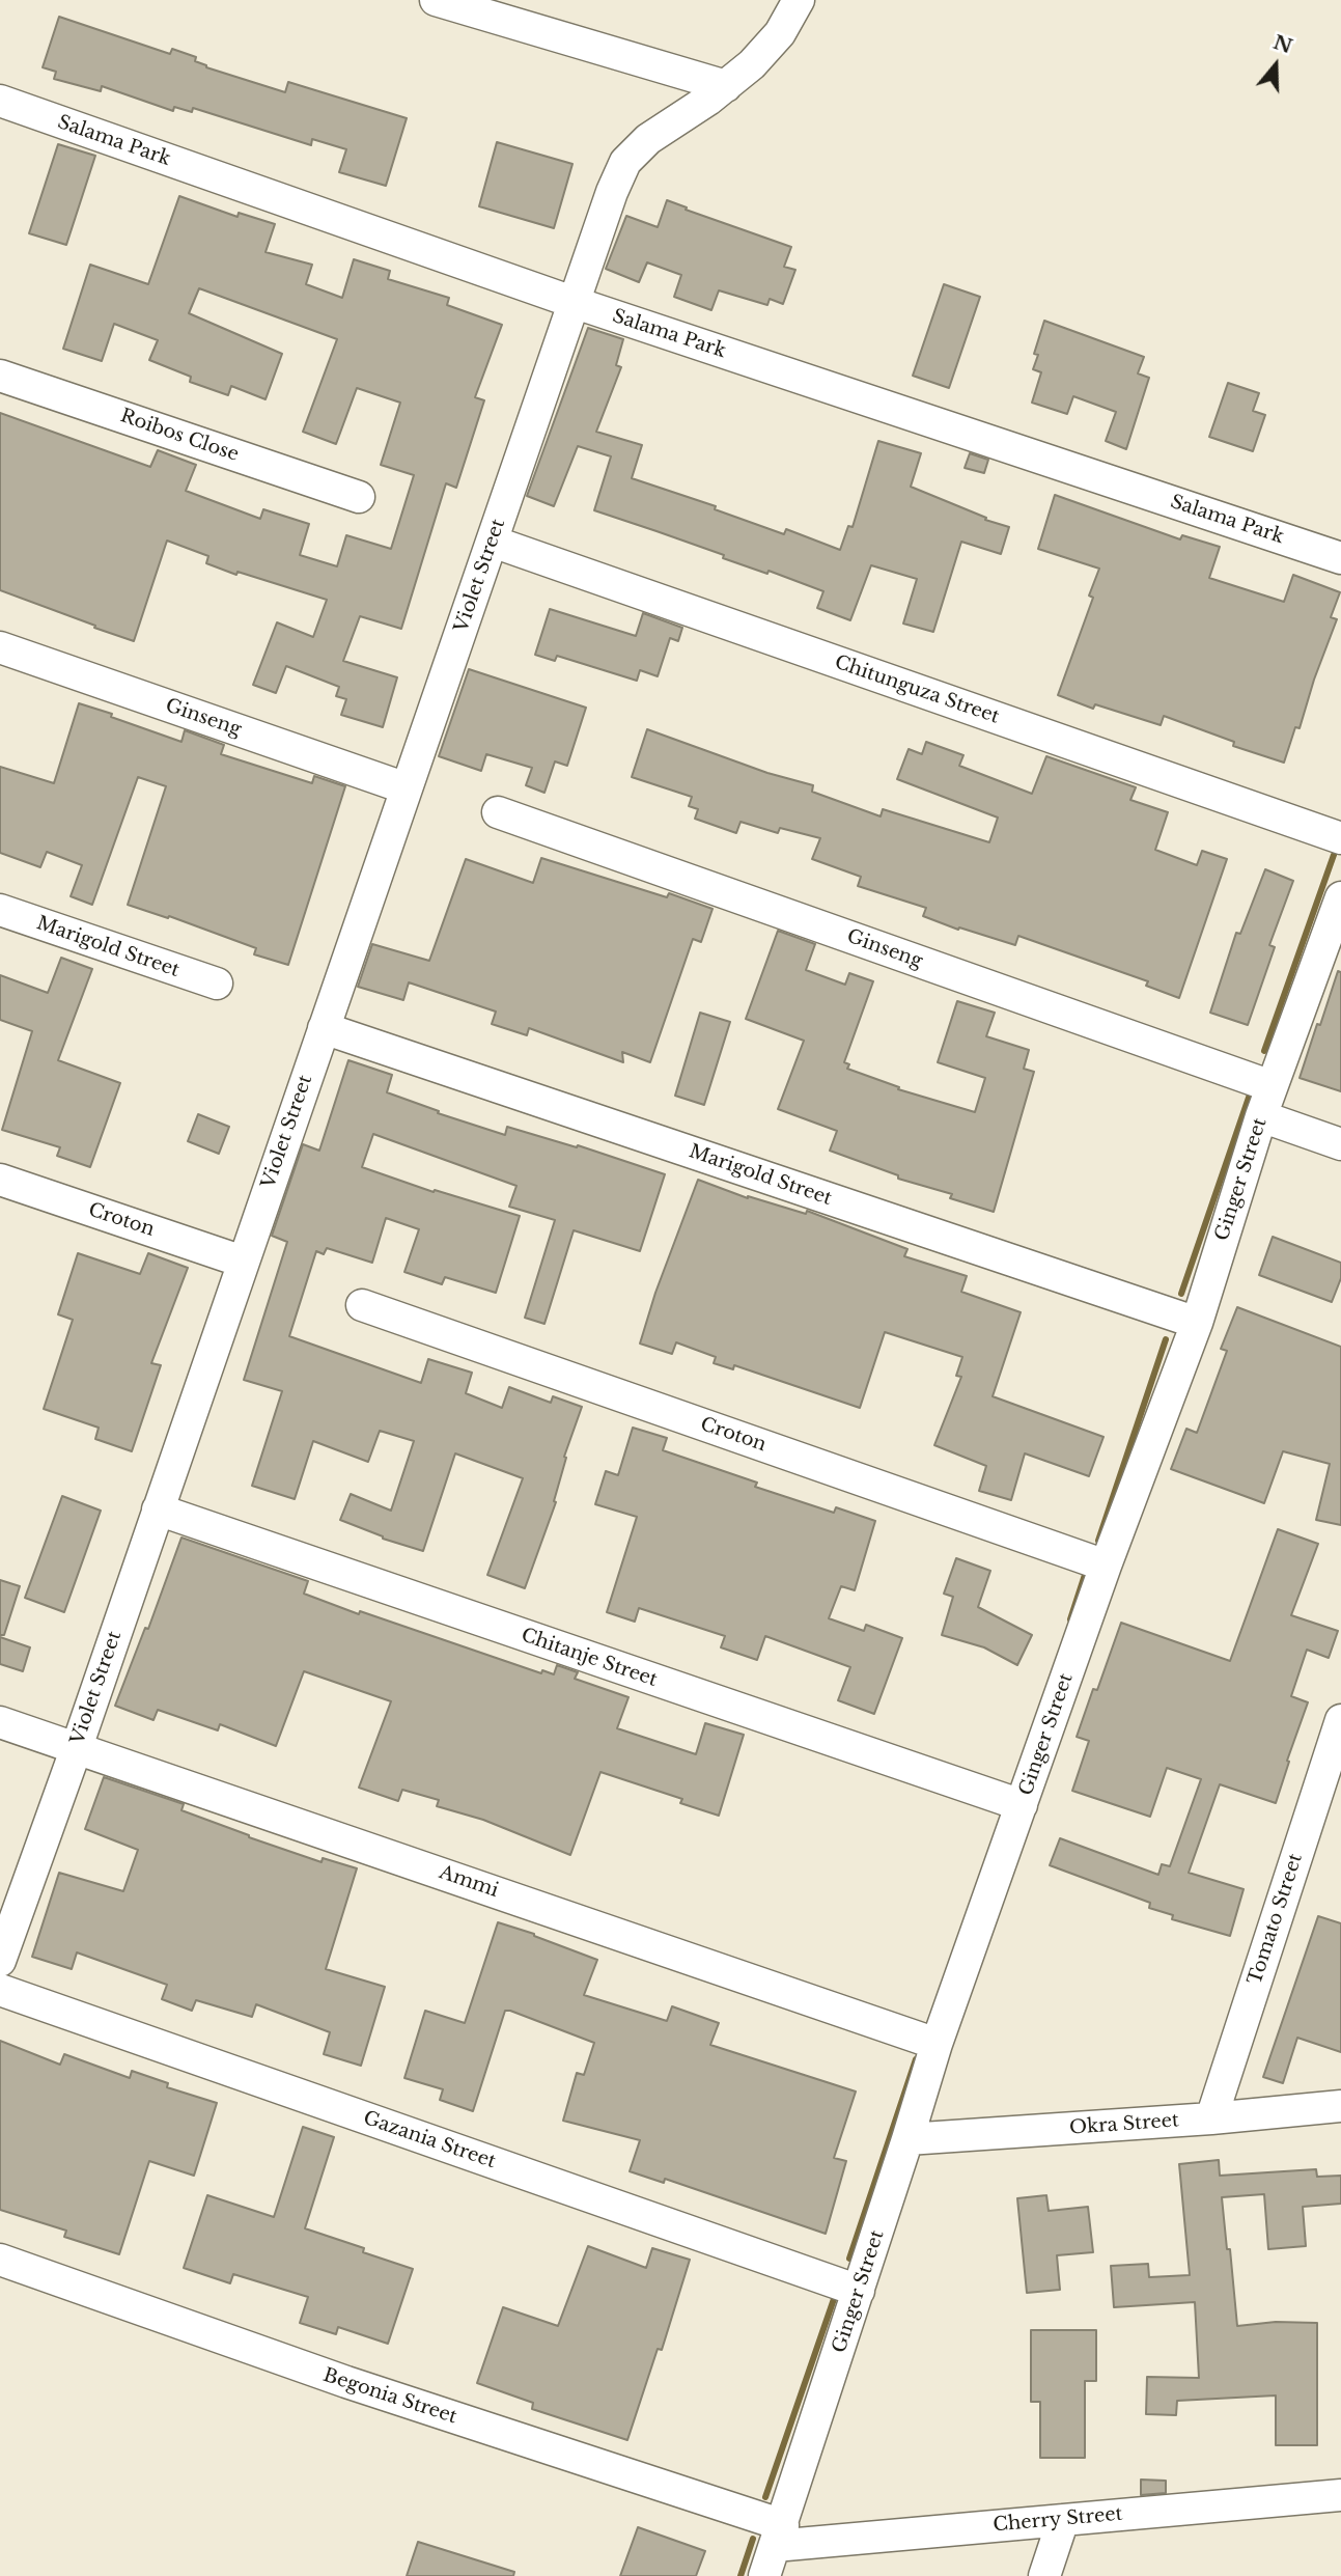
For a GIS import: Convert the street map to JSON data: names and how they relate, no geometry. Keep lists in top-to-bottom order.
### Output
{
  "streets": {
    "street": [
      "Salama Park",
      "Roibos Close",
      "Violet Street",
      "Chitunguza Street",
      "Ginseng",
      "Marigold Street",
      "Ginger Street",
      "Croton",
      "Chitanje Street",
      "Ammi",
      "Tomato Street",
      "Okra Street",
      "Gazania Street",
      "Begonia Street",
      "Cherry Street"
    ]
  },
  "crossings": [
    ["Salama Park", "Violet Street"],
    ["Violet Street", "Chitunguza Street"],
    ["Violet Street", "Ginseng"],
    ["Violet Street", "Marigold Street"],
    ["Violet Street", "Croton"],
    ["Violet Street", "Chitanje Street"],
    ["Violet Street", "Ammi"],
    ["Ginseng", "Ginger Street"],
    ["Marigold Street", "Ginger Street"],
    ["Ginger Street", "Croton"],
    ["Ginger Street", "Chitanje Street"],
    ["Ginger Street", "Ammi"],
    ["Ginger Street", "Okra Street"],
    ["Ginger Street", "Gazania Street"],
    ["Ginger Street", "Begonia Street"],
    ["Ginger Street", "Cherry Street"],
    ["Tomato Street", "Okra Street"],
    ["Begonia Street", "Cherry Street"]
  ],
  "north": "top"
}
